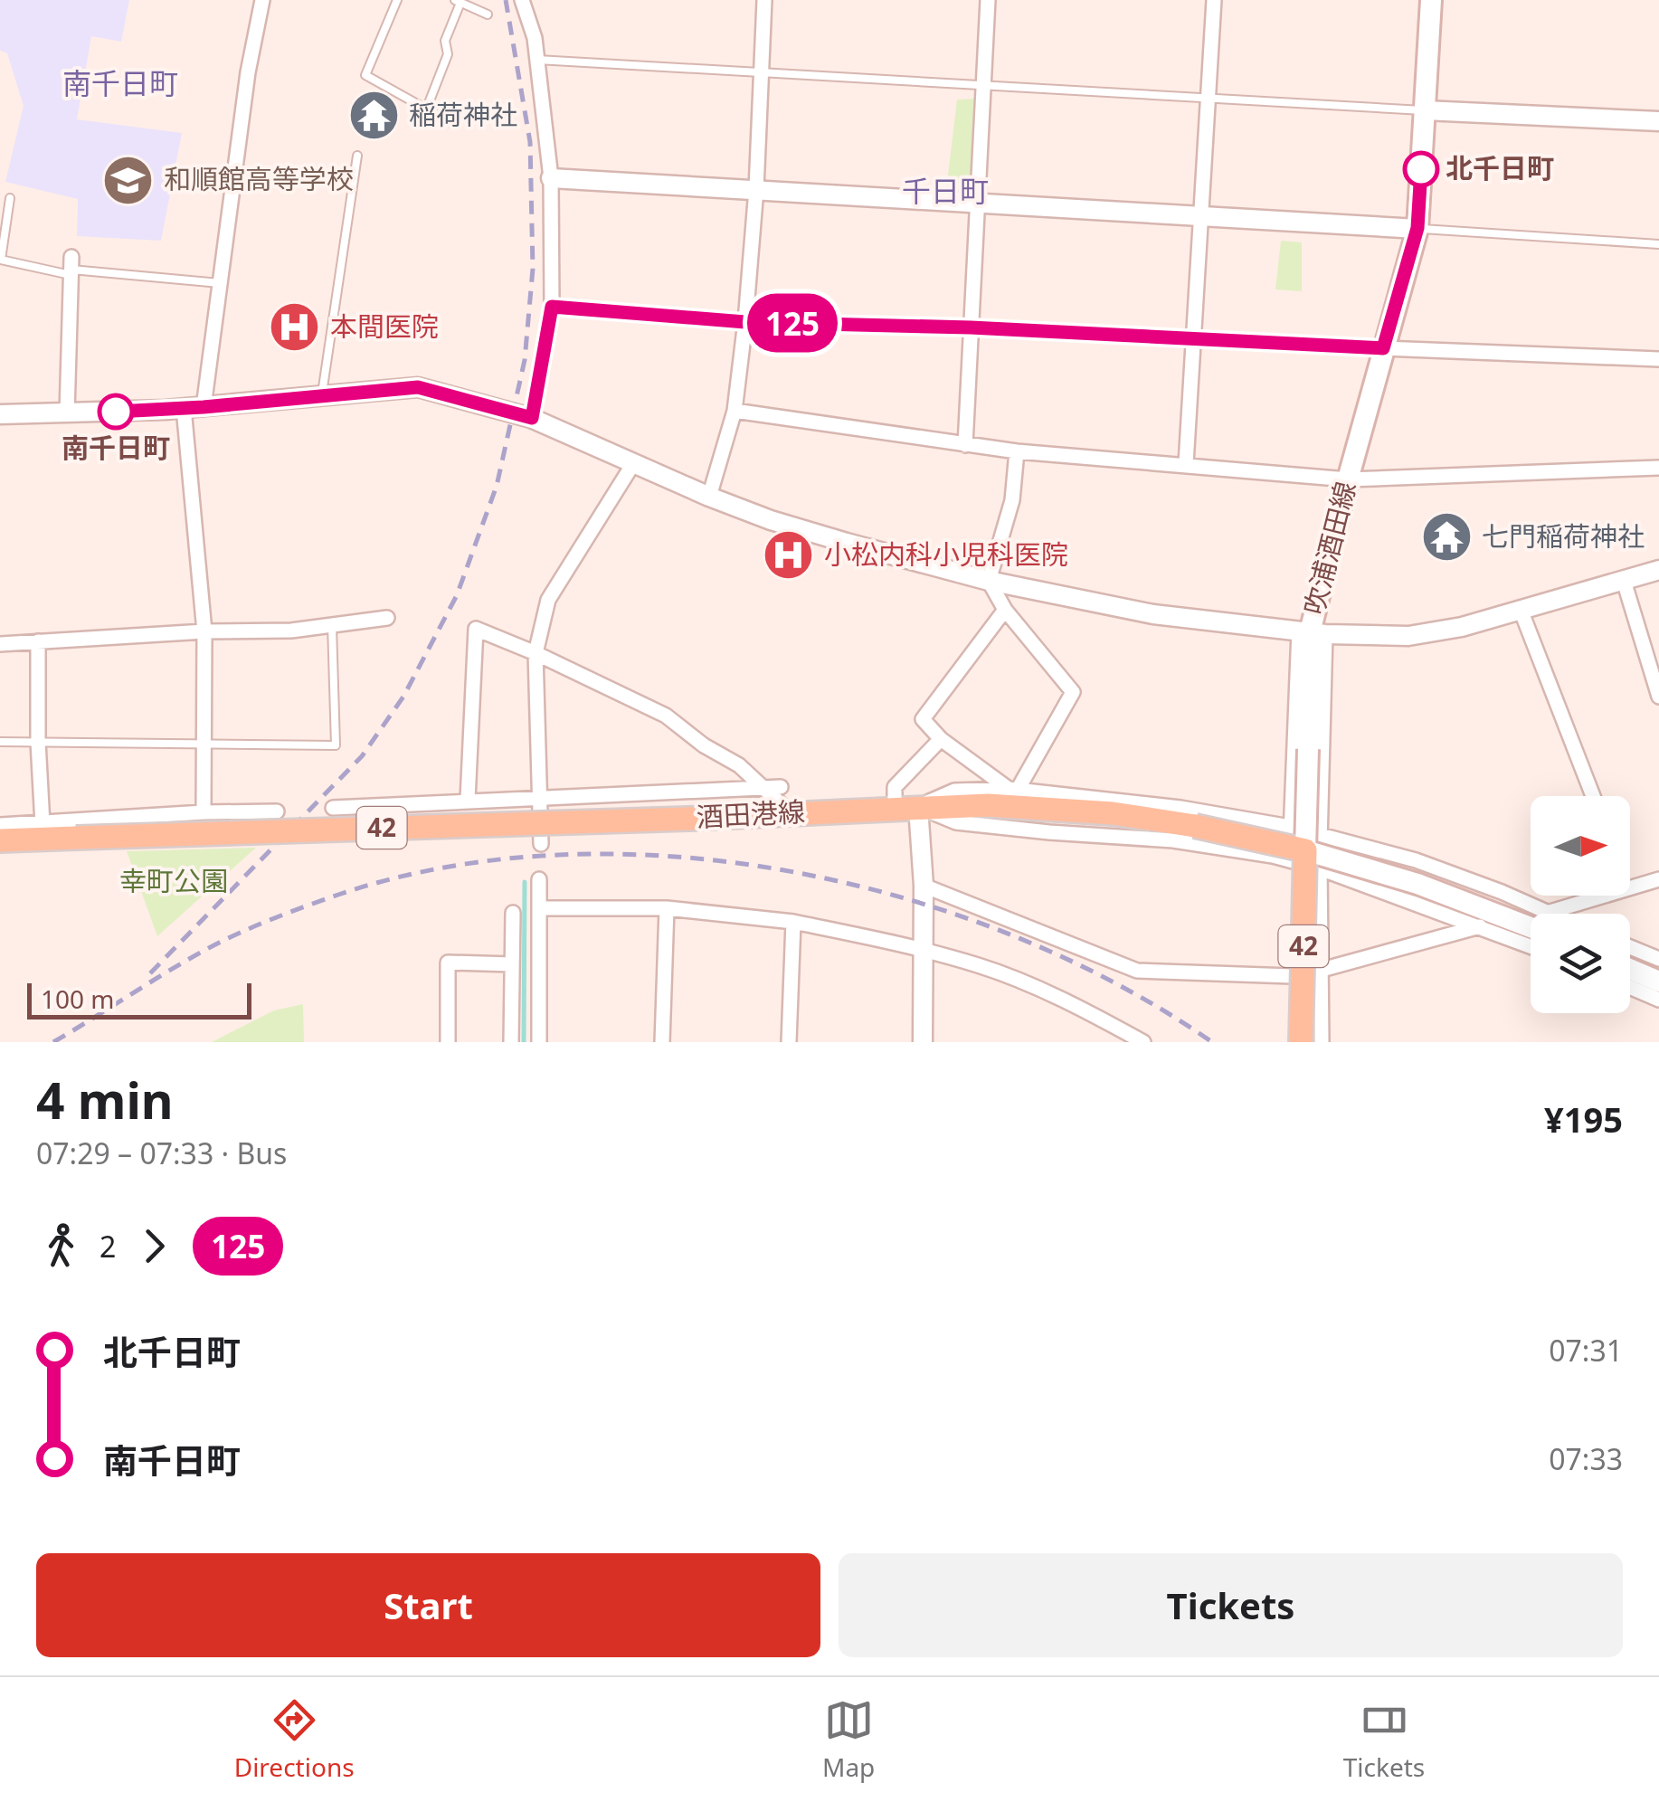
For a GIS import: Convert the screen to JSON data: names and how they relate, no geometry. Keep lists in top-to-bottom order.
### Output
{
  "streets": {
    "main road": ["吹浦酒田線", "酒田港線", "42"]
  },
  "crossings": [
    ["吹浦酒田線", "酒田港線"],
    ["吹浦酒田線", "42"],
    ["酒田港線", "42"]
  ],
  "districts": ["南千日町", "千日町"],
  "parks": ["幸町公園"],
  "places": {
    "temple": ["稲荷神社", "七門稲荷神社"],
    "other": ["北千日町", "南千日町"],
    "school or university": ["和順館高等学校"],
    "hospital": ["本間医院", "小松内科小児科医院"]
  },
  "lines": ["bus line 125"],
  "scale_bar": "100 m",
  "north": "right",
  "page": {
    "on_map": "125",
    "scale": "100 m",
    "heading": ["4 min", "07:29 – 07:33 · Bus", "¥195"],
    "legs": ["2", "125"],
    "list": [
      {
        "name": "北千日町",
        "value": "07:31"
      },
      {
        "name": "南千日町",
        "value": "07:33"
      }
    ],
    "buttons": ["Start", "Tickets"],
    "tabs": ["Directions", "Map", "Tickets"]
  }
}
